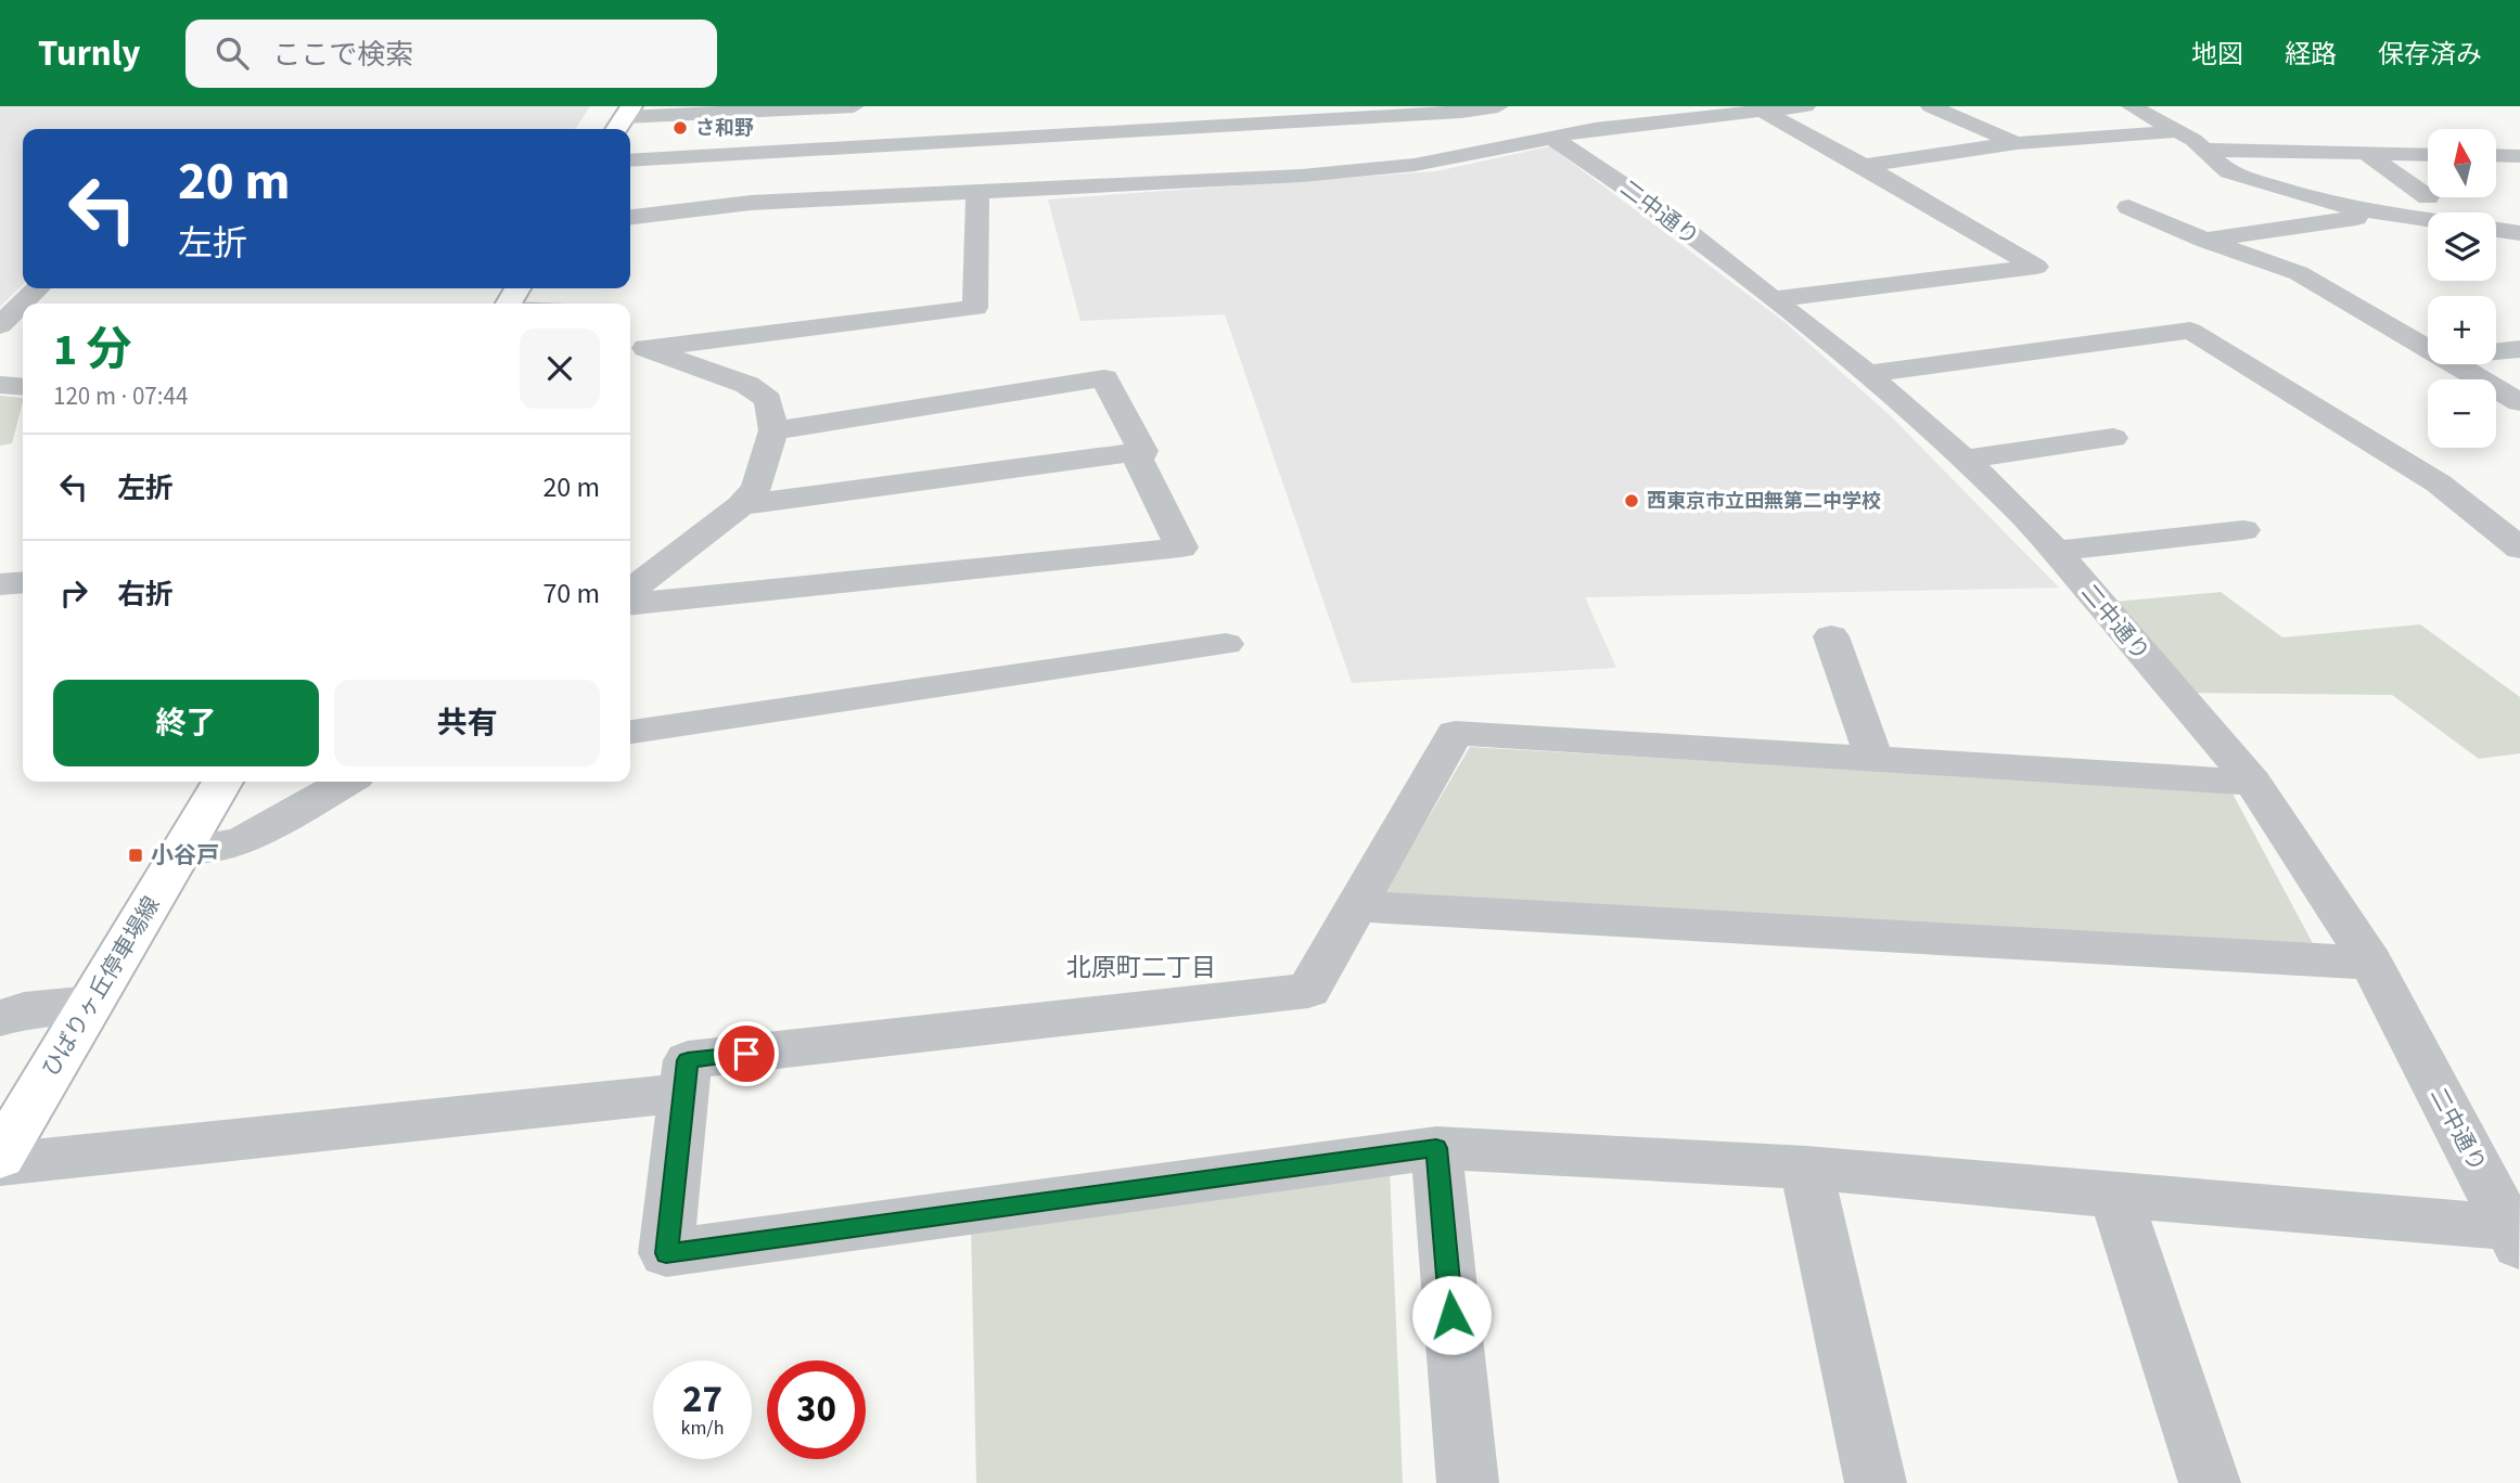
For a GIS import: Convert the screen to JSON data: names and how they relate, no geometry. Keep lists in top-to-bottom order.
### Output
{
  "streets": {
    "main road": ["ひばりヶ丘停車場線"],
    "street": ["二中通り"]
  },
  "districts": ["北原町二丁目"],
  "places": {
    "other": ["さ和野", "西東京市立田無第二中学校"],
    "transit": ["小谷戸"]
  },
  "north": "top",
  "page": {
    "header": "Turnly",
    "search": "ここで検索",
    "nav": ["地図", "経路", "保存済み"],
    "map_buttons": ["+", "−"],
    "turn": ["20 m", "左折"],
    "heading": ["1 分", "120 m · 07:44"],
    "list": [
      {
        "name": "左折",
        "value": "20 m"
      },
      {
        "name": "右折",
        "value": "70 m"
      }
    ],
    "buttons": ["終了", "共有"],
    "speed": "27 km/h",
    "limit": "30"
  }
}
